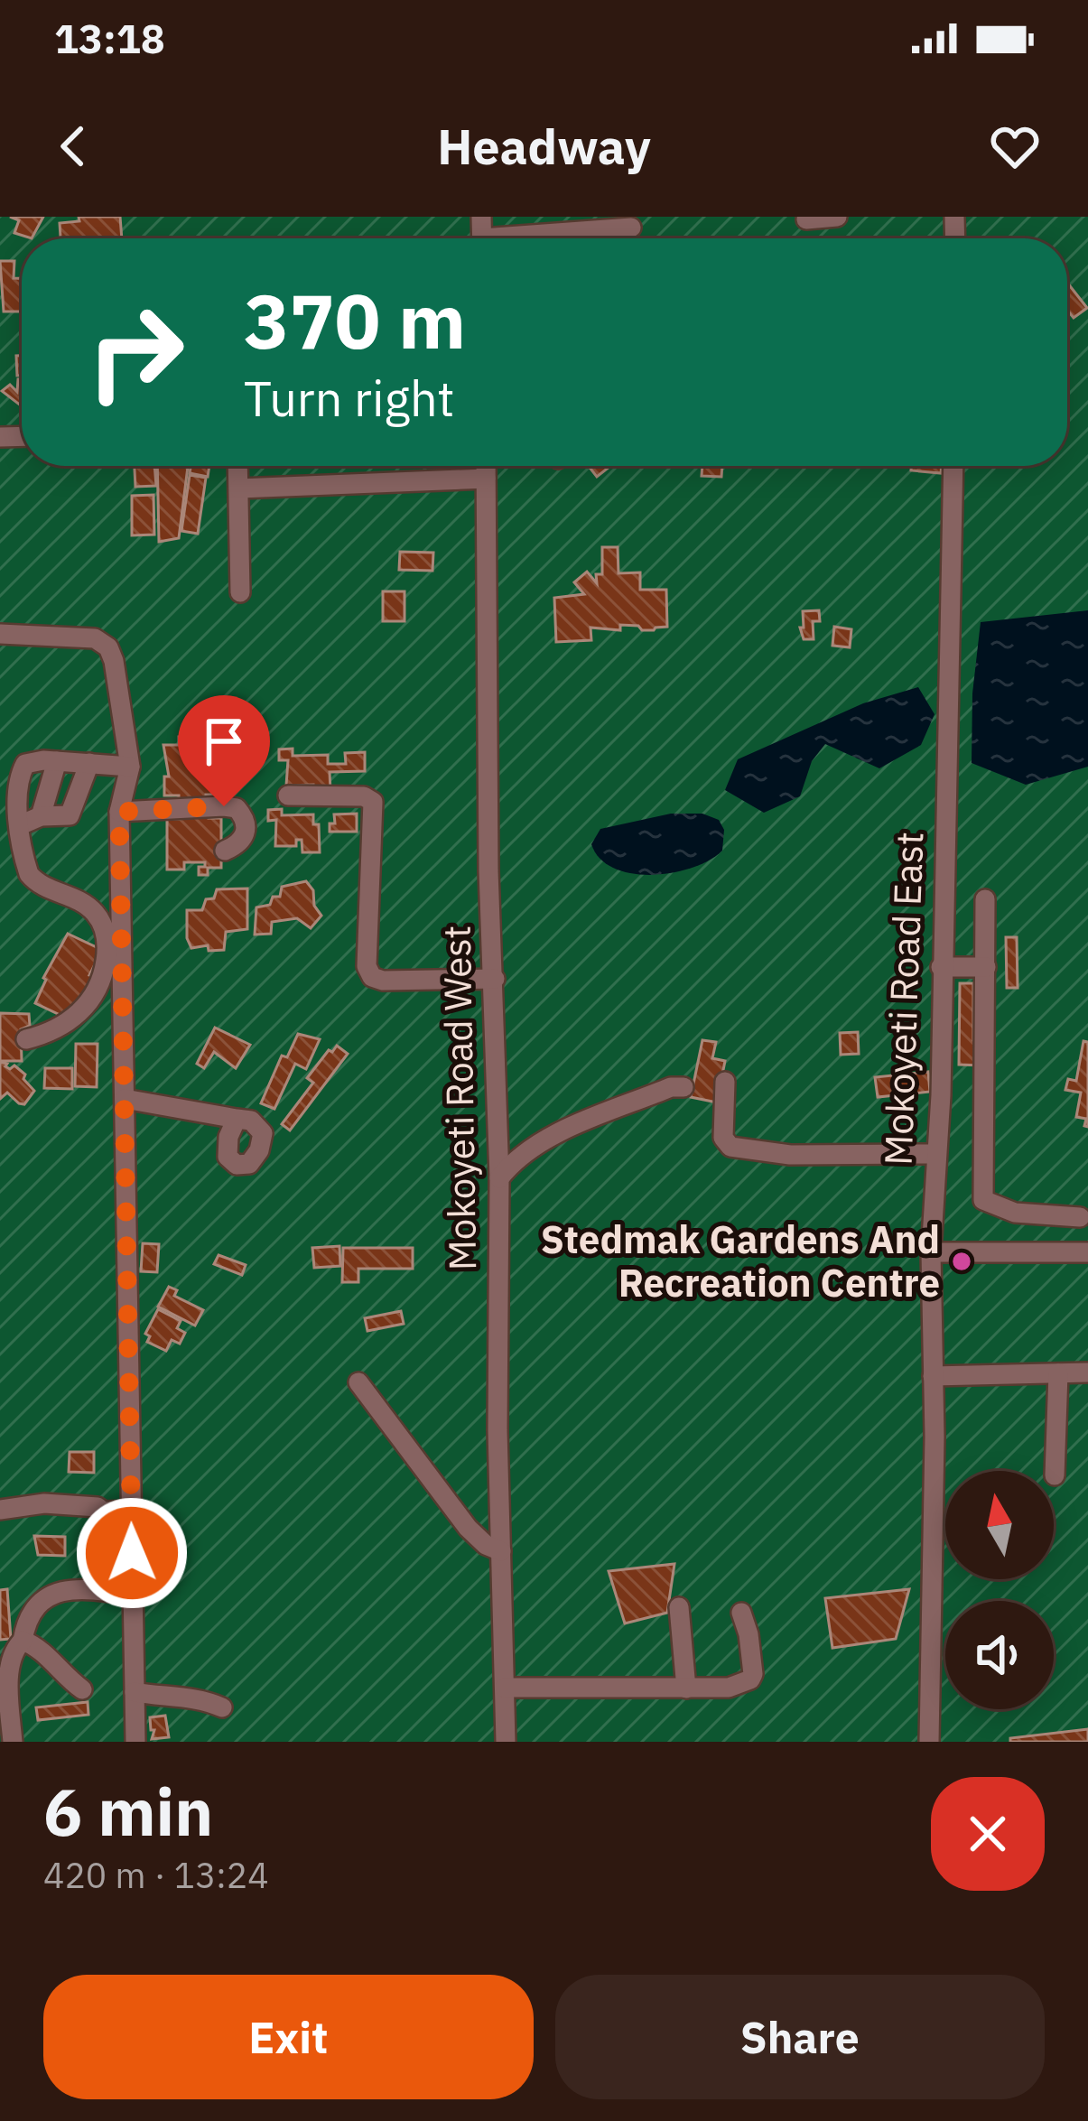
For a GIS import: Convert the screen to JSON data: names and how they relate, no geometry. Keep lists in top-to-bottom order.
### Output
{
  "streets": {
    "street": ["Mokoyeti Road East", "Mokoyeti Road West"]
  },
  "places": ["Stedmak Gardens And Recreation Centre"],
  "north": "top",
  "page": {
    "status": "13:18",
    "header": "Headway",
    "turn": ["370 m", "Turn right"],
    "heading": ["6 min", "420 m · 13:24"],
    "buttons": ["Exit", "Share"]
  }
}
